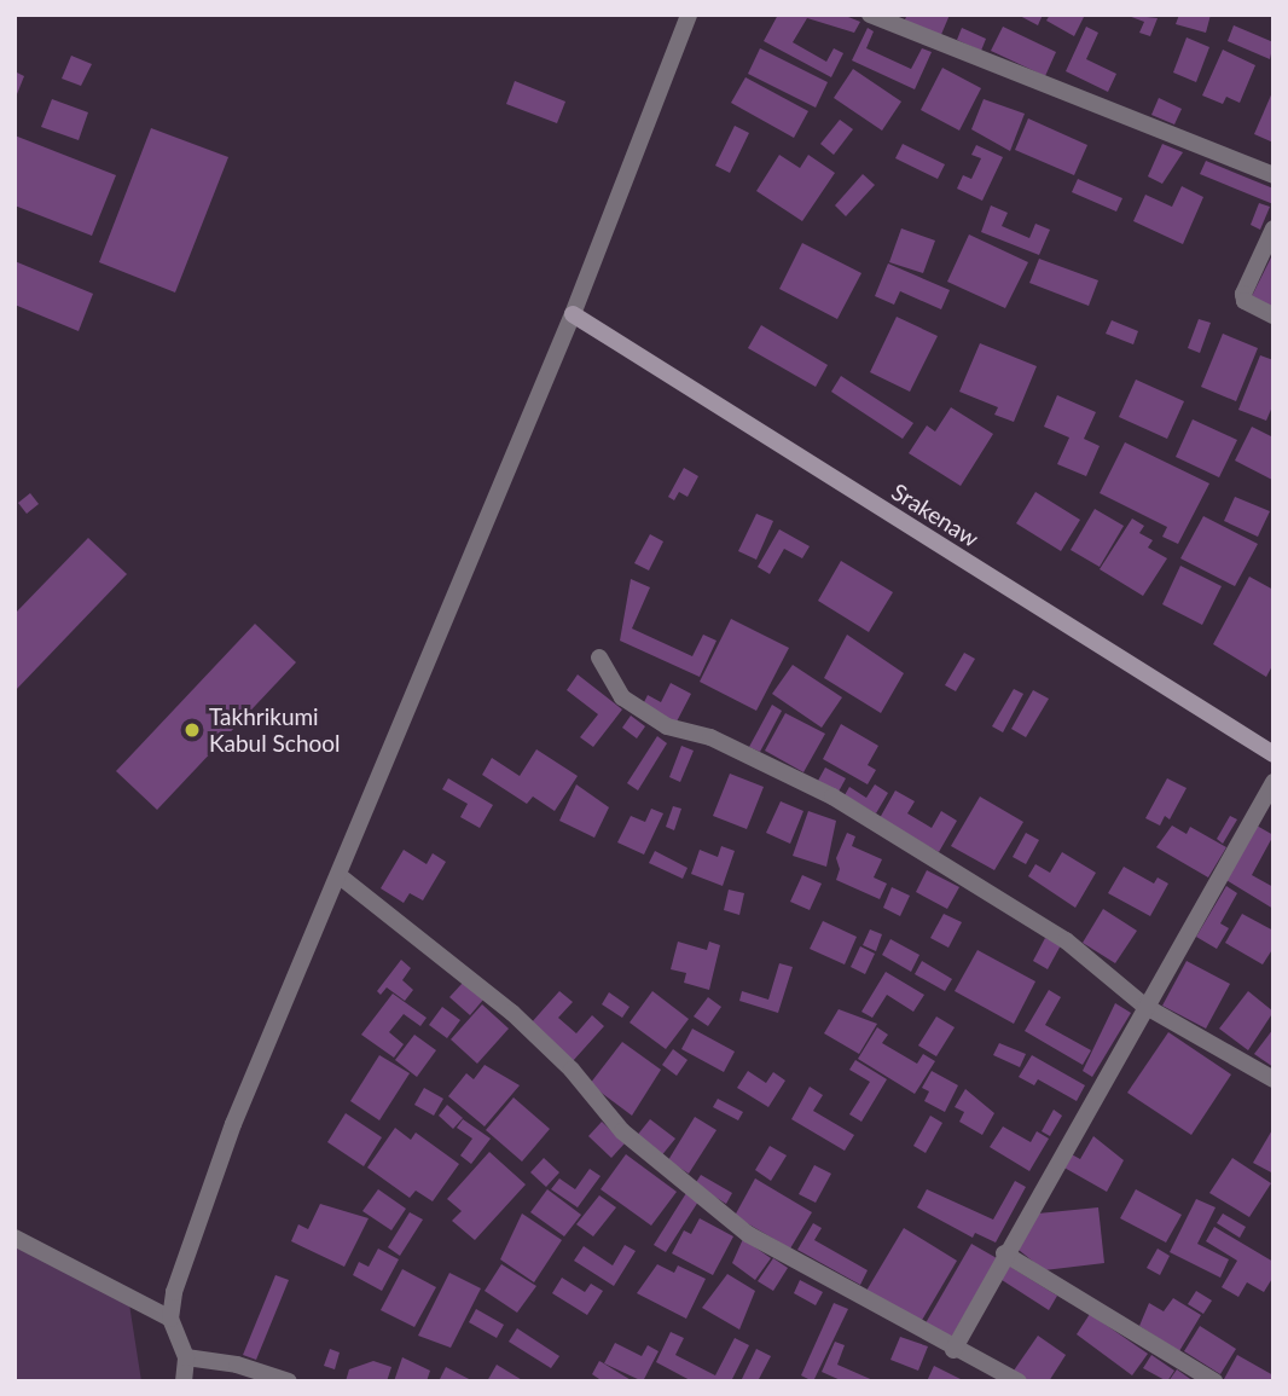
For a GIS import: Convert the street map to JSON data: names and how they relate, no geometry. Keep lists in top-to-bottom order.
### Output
{
  "streets": {
    "main road": ["Srakenaw"]
  },
  "places": ["Takhrikumi Kabul School"]
}
